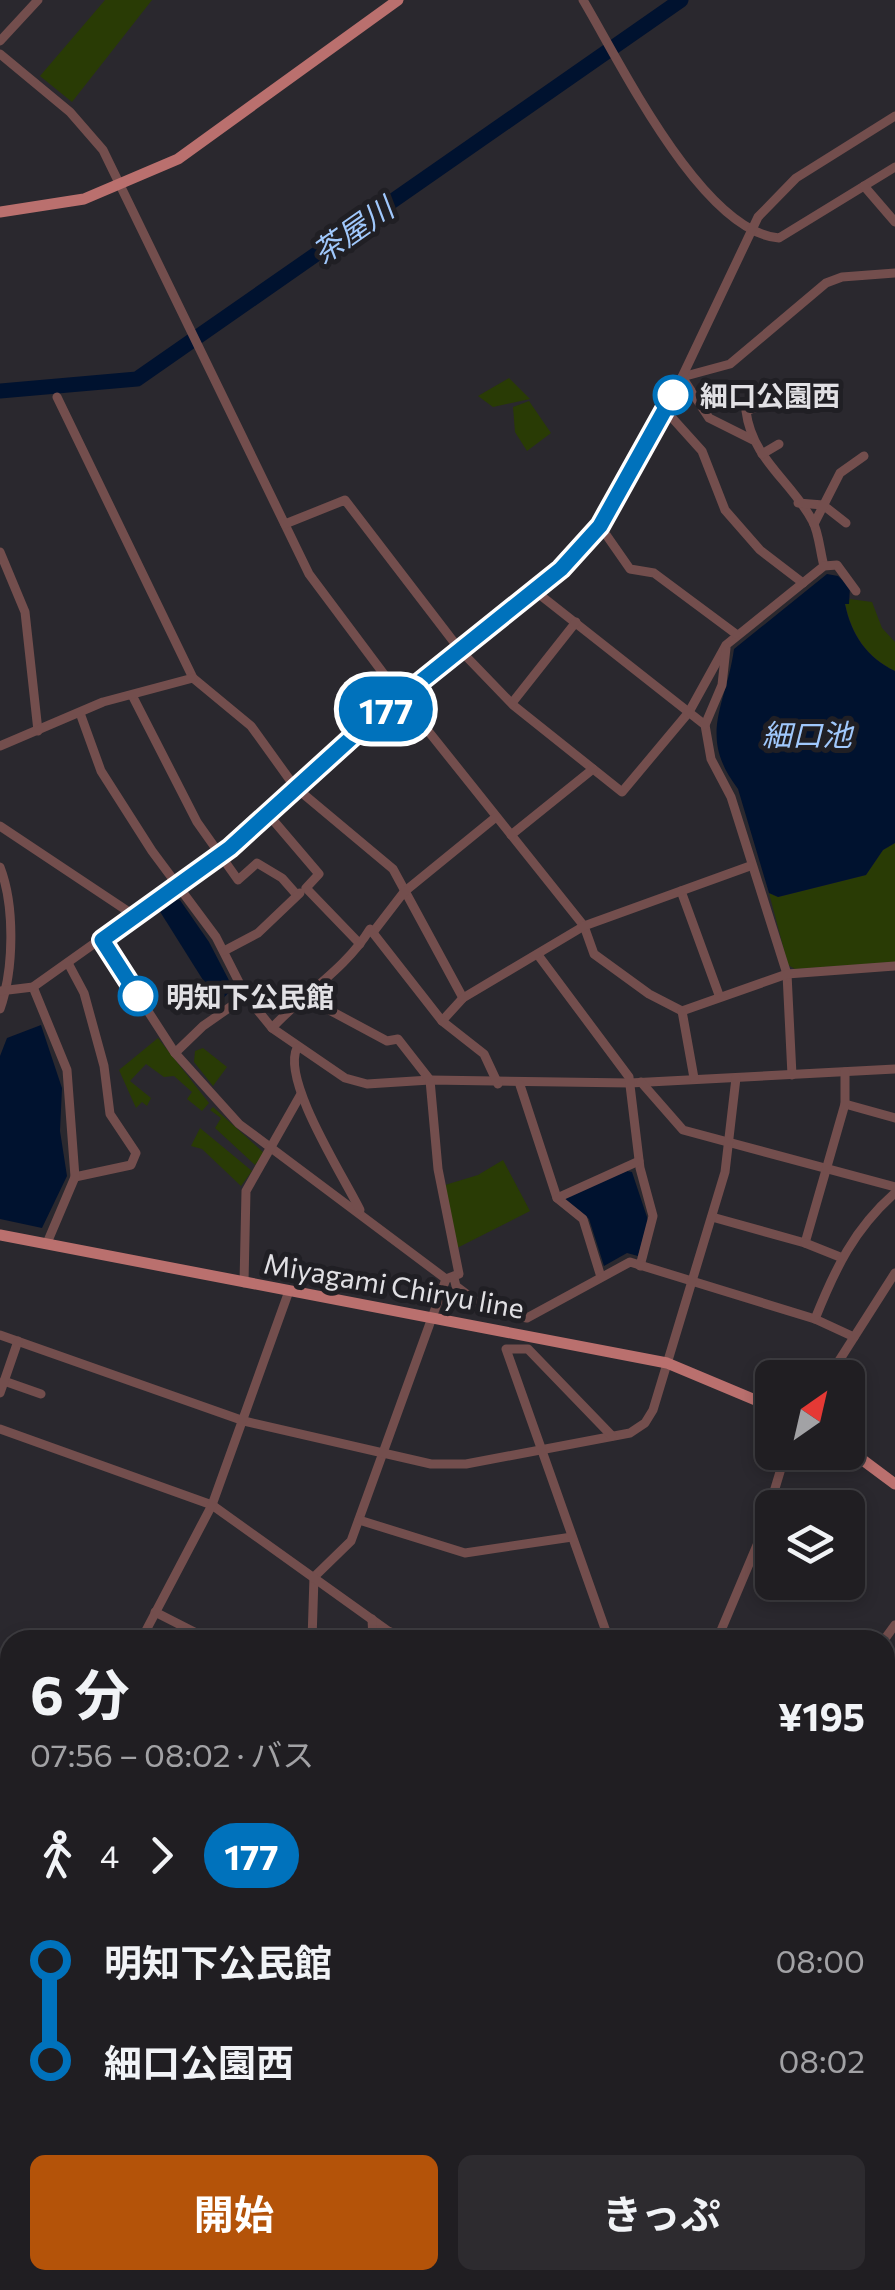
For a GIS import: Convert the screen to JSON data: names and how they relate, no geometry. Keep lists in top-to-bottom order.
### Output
{
  "streets": {
    "main road": ["Miyagami Chiryu line"]
  },
  "water": ["茶屋川", "細口池"],
  "places": ["細口公園西", "明知下公民館"],
  "lines": ["bus line 177"],
  "north": "top right",
  "page": {
    "on_map": "177",
    "heading": ["6 分", "07:56 – 08:02 · バス", "¥195"],
    "legs": ["4", "177"],
    "list": [
      {
        "name": "明知下公民館",
        "value": "08:00"
      },
      {
        "name": "細口公園西",
        "value": "08:02"
      }
    ],
    "buttons": ["開始", "きっぷ"]
  }
}
